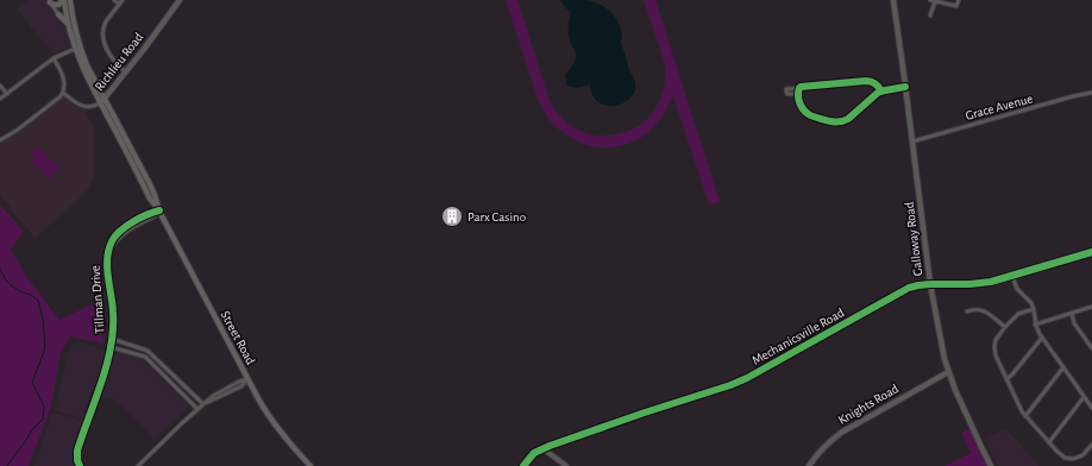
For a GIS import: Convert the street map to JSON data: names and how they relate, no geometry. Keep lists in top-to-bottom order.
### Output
{
  "streets": {
    "main road": [
      "Richlieu Road",
      "Galloway Road",
      "Street Road",
      "Knights Road"
    ],
    "street": ["Grace Avenue", "Tillman Drive", "Mechanicsville Road"]
  },
  "crossings": [
    ["Richlieu Road", "Street Road"],
    ["Grace Avenue", "Galloway Road"],
    ["Galloway Road", "Mechanicsville Road"],
    ["Galloway Road", "Knights Road"],
    ["Tillman Drive", "Street Road"]
  ],
  "places": {
    "building": ["Parx Casino"]
  }
}
